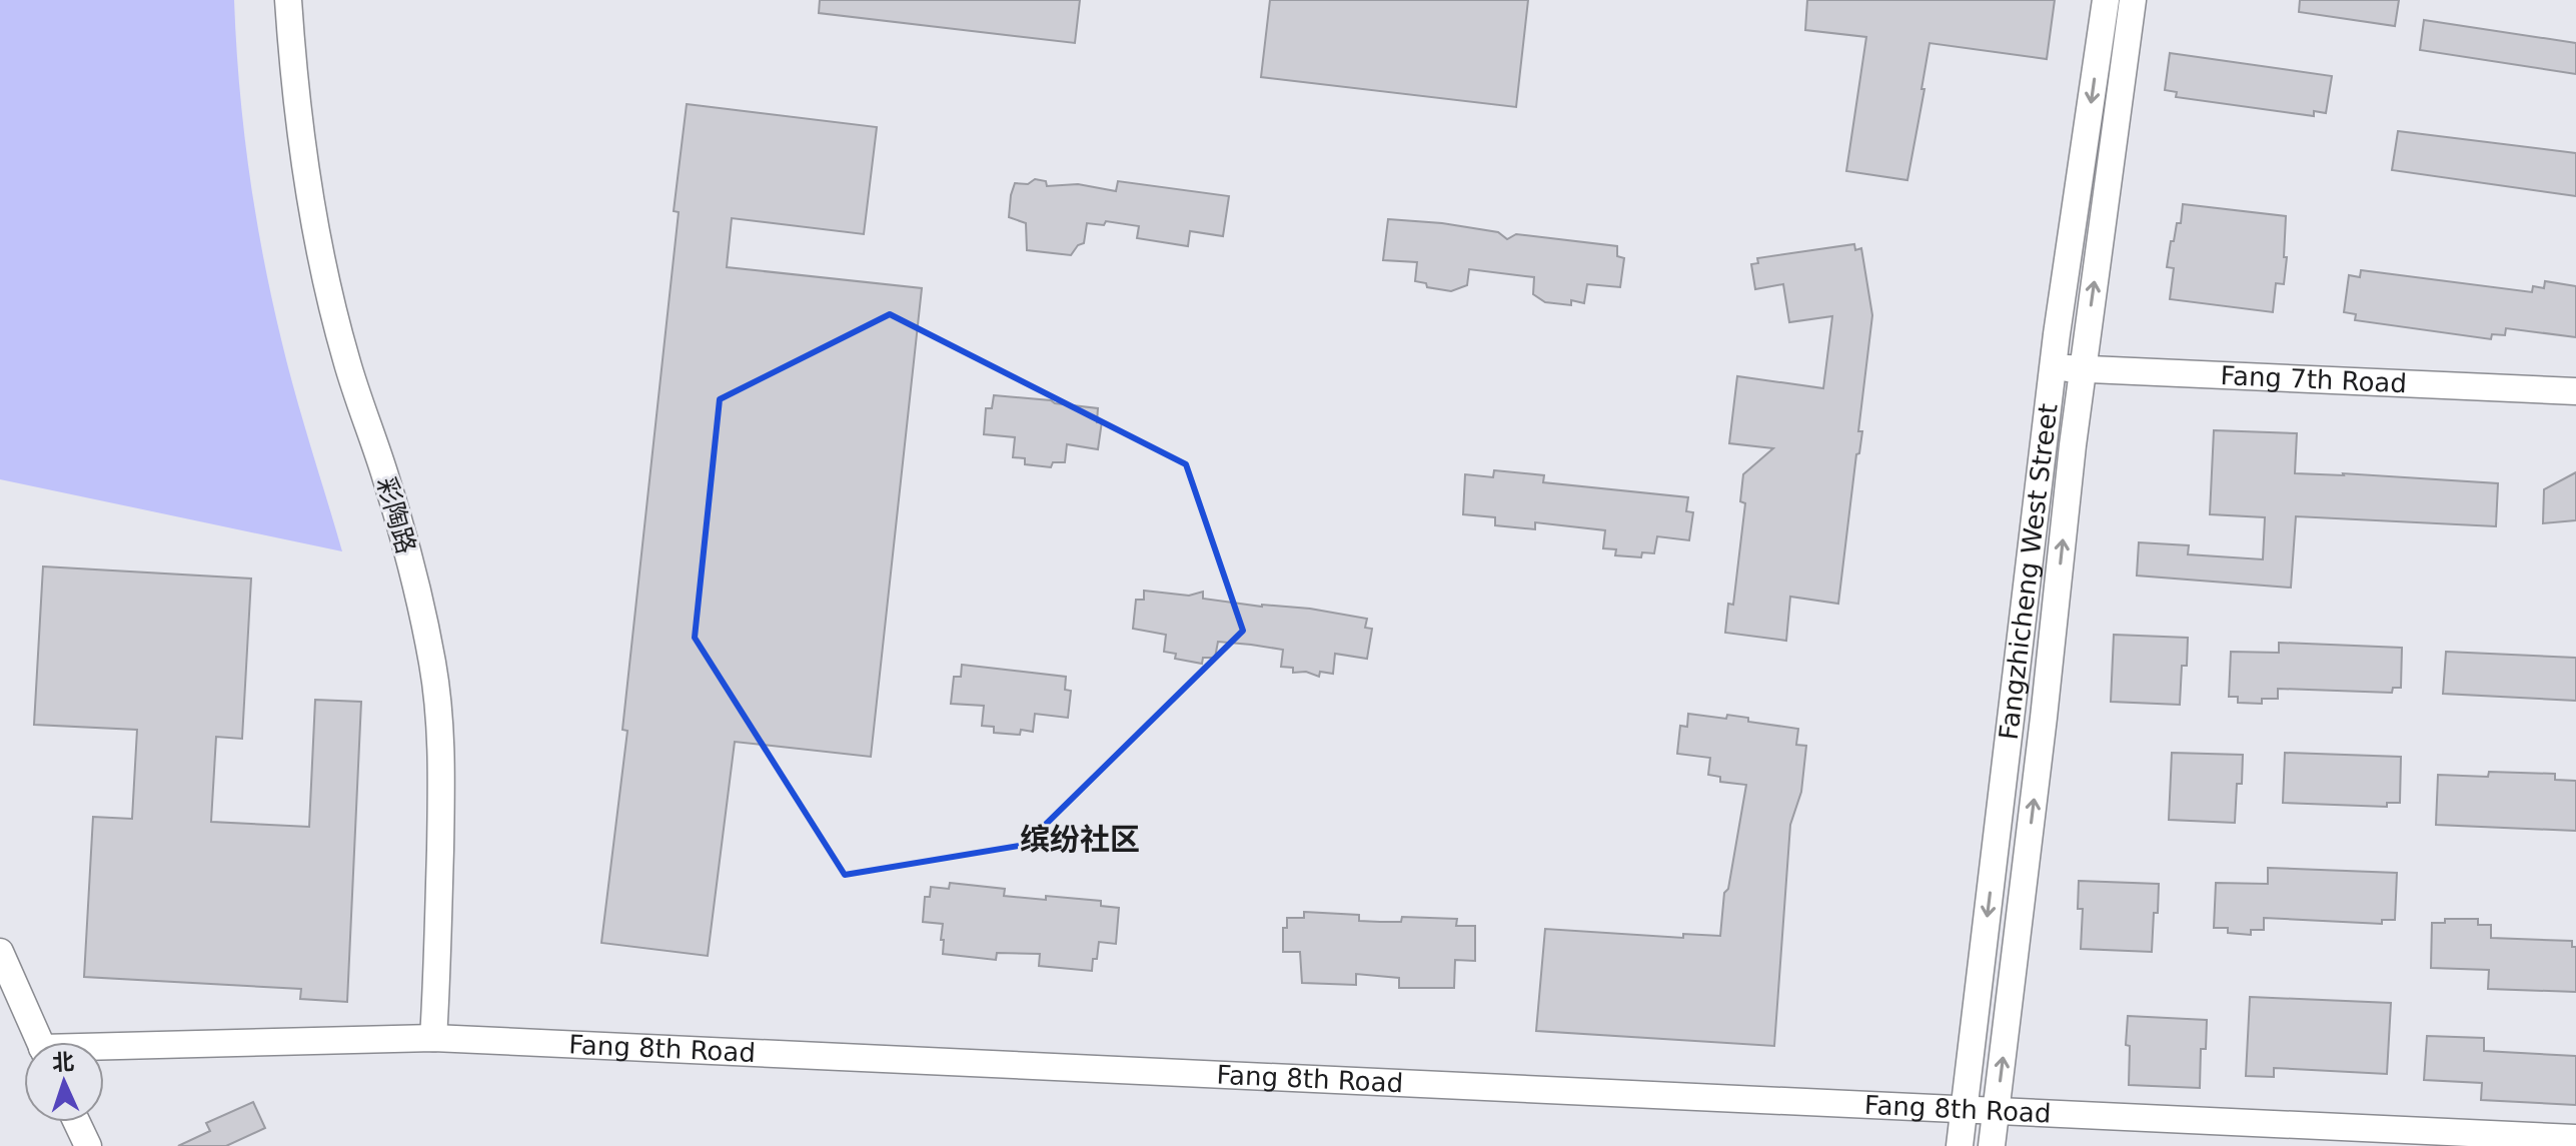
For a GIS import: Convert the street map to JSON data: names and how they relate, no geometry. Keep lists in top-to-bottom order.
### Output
{
  "streets": {
    "street": [
      "Fang 7th Road",
      "彩陶路",
      "Fangzhicheng West Street",
      "Fang 8th Road"
    ]
  },
  "crossings": [
    ["Fang 7th Road", "Fangzhicheng West Street"],
    ["彩陶路", "Fang 8th Road"],
    ["Fangzhicheng West Street", "Fang 8th Road"]
  ],
  "districts": ["缤纷社区"],
  "north": "top"
}
